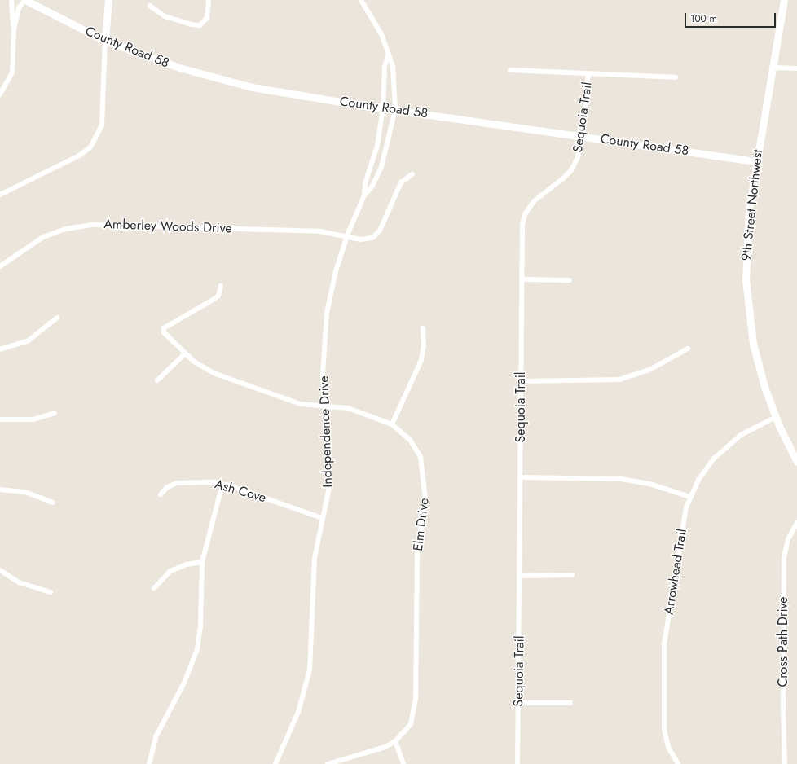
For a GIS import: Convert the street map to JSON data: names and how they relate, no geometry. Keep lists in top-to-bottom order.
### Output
{
  "streets": {
    "street": [
      "County Road 58",
      "Sequoia Trail",
      "9th Street Northwest",
      "Amberley Woods Drive",
      "Independence Drive",
      "Ash Cove",
      "Elm Drive",
      "Arrowhead Trail",
      "Cross Path Drive"
    ]
  },
  "crossings": [
    ["County Road 58", "Sequoia Trail"],
    ["County Road 58", "9th Street Northwest"],
    ["County Road 58", "Independence Drive"],
    ["9th Street Northwest", "Arrowhead Trail"],
    ["Amberley Woods Drive", "Independence Drive"],
    ["Independence Drive", "Ash Cove"],
    ["Independence Drive", "Elm Drive"]
  ],
  "scale_bar": "100 m"
}
